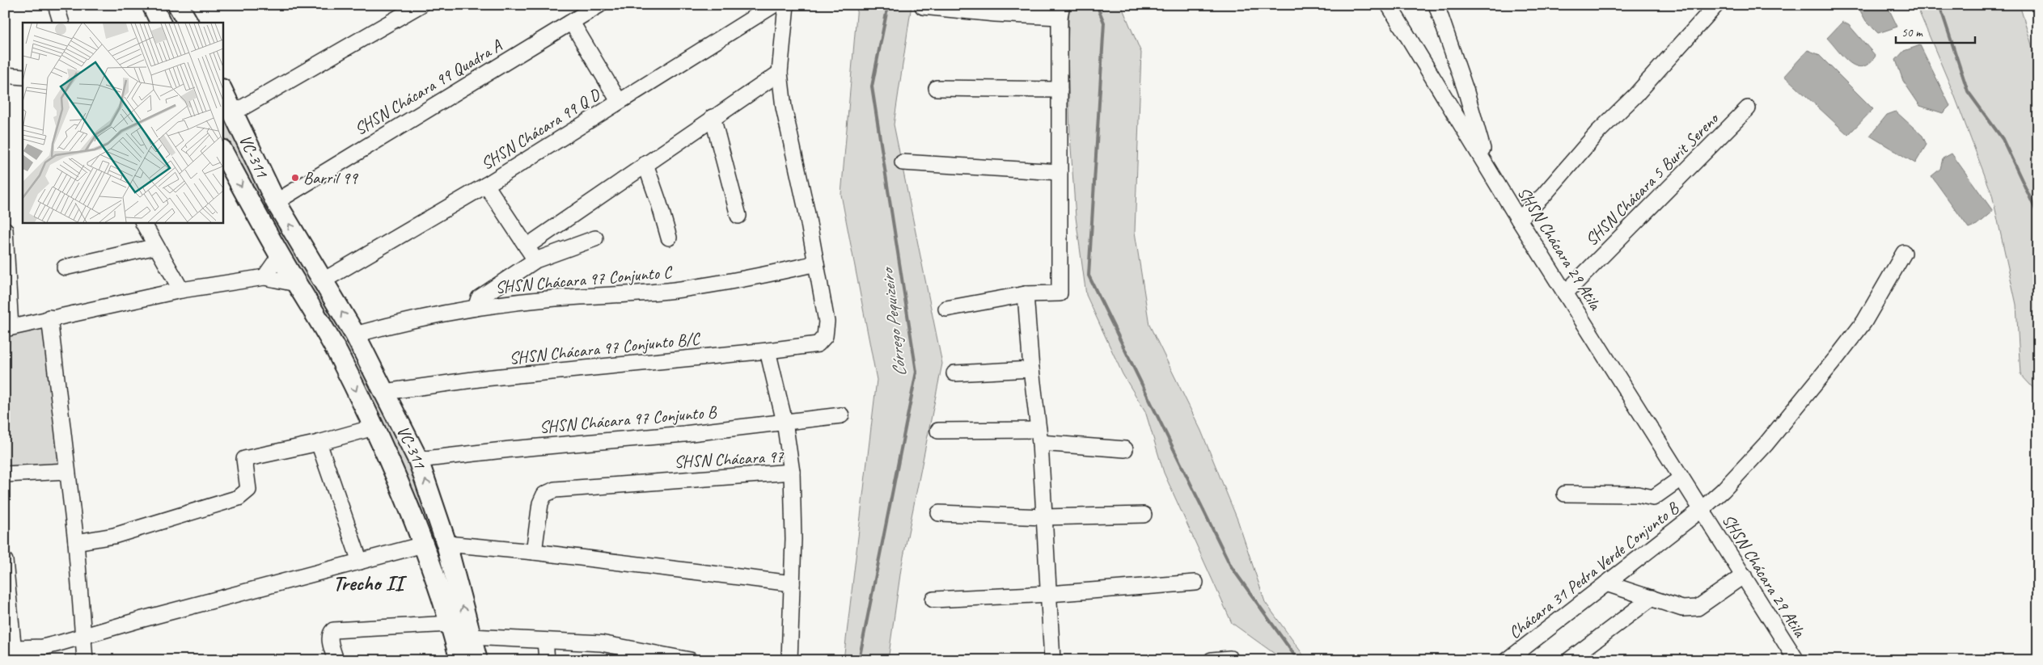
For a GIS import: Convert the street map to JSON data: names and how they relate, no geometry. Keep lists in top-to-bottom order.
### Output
{
  "streets": {
    "main road": ["VC-311"],
    "street": [
      "SHSN Chácara 99 Quadra A",
      "SHSN Chácara 99 Q D",
      "SHSN Chácara 5 Burit Sereno",
      "SHSN Chácara 29 Atila",
      "SHSN Chácara 97 Conjunto C",
      "SHSN Chácara 97 Conjunto B/C",
      "SHSN Chácara 97 Conjunto B",
      "SHSN Chácara 97",
      "Chácara 31 Pedra Verde Conjunto B"
    ]
  },
  "crossings": [
    ["SHSN Chácara 99 Quadra A", "VC-311"],
    ["SHSN Chácara 99 Q D", "VC-311"],
    ["VC-311", "SHSN Chácara 97 Conjunto C"],
    ["VC-311", "SHSN Chácara 97 Conjunto B/C"],
    ["VC-311", "SHSN Chácara 97 Conjunto B"],
    ["SHSN Chácara 5 Burit Sereno", "SHSN Chácara 29 Atila"],
    ["SHSN Chácara 29 Atila", "Chácara 31 Pedra Verde Conjunto B"],
    ["SHSN Chácara 97 Conjunto C", "SHSN Chácara 97 Conjunto B/C"]
  ],
  "districts": ["Trecho II"],
  "water": ["Córrego Pequizeiro"],
  "places": ["Barril 99"],
  "scale_bar": "50 m"
}
